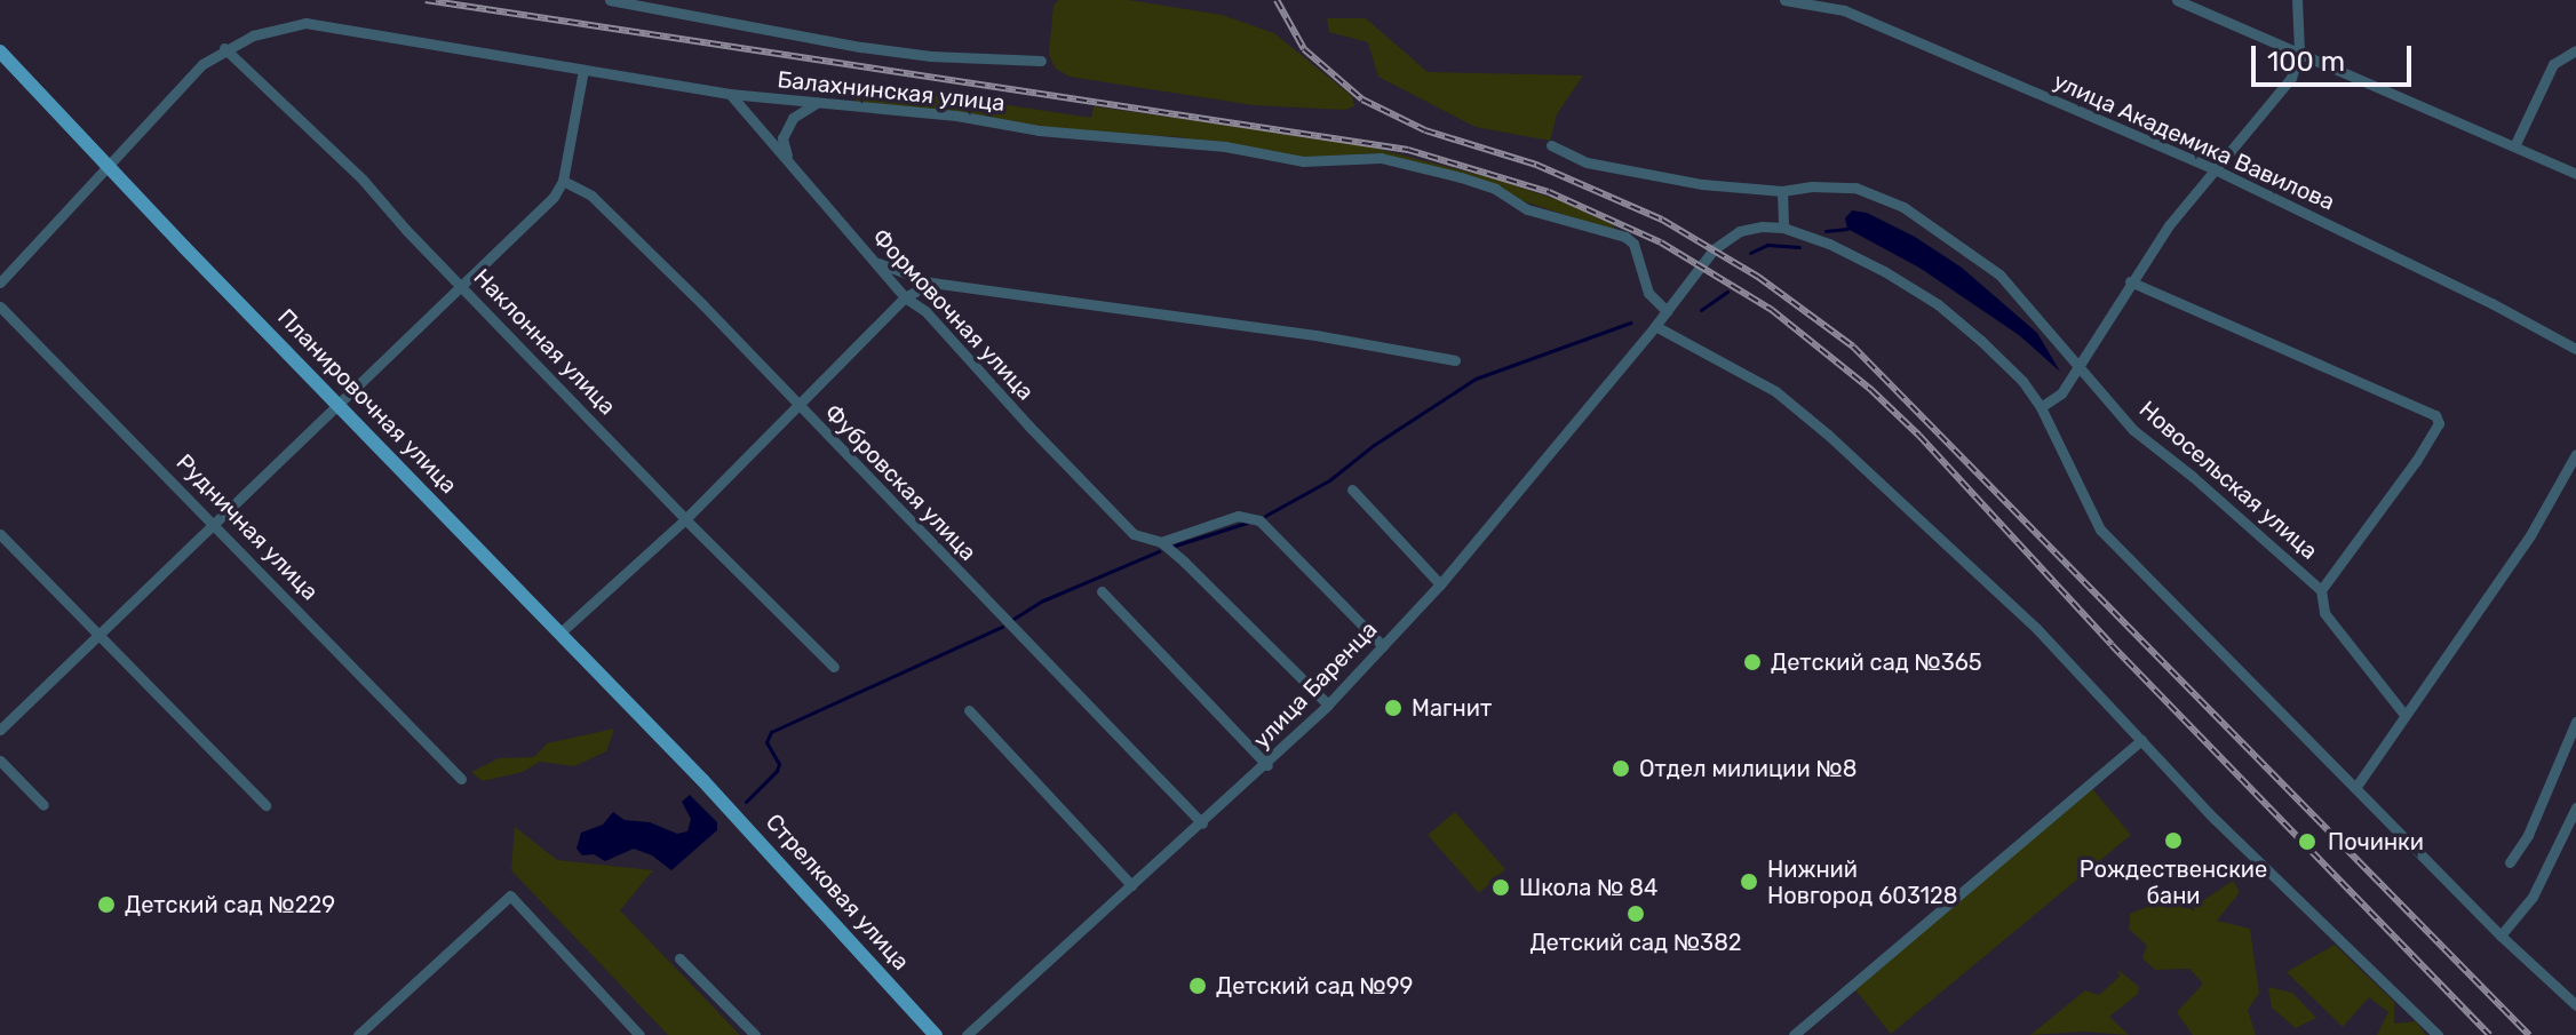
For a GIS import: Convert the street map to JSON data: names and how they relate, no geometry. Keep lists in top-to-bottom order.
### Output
{
  "streets": {
    "main road": ["Планировочная улица", "Стрелковая улица"],
    "street": [
      "Балахнинская улица",
      "улица Академика Вавилова",
      "Формовочная улица",
      "Наклонная улица",
      "Новосельская улица",
      "Фубровская улица",
      "Рудничная улица",
      "улица Баренца"
    ]
  },
  "crossings": [
    ["Балахнинская улица", "Формовочная улица"],
    ["Балахнинская улица", "Наклонная улица"],
    ["Балахнинская улица", "Планировочная улица"],
    ["Балахнинская улица", "улица Баренца"],
    ["Формовочная улица", "улица Баренца"],
    ["Планировочная улица", "Стрелковая улица"],
    ["Фубровская улица", "улица Баренца"]
  ],
  "places": [
    "Детский сад №365",
    "Магнит",
    "Отдел милиции №8",
    "Рождественские бани",
    "Починки",
    "Нижний Новгород 603128",
    "Школа № 84",
    "Детский сад №229",
    "Детский сад №382",
    "Детский сад №99"
  ],
  "scale_bar": "100 m"
}
